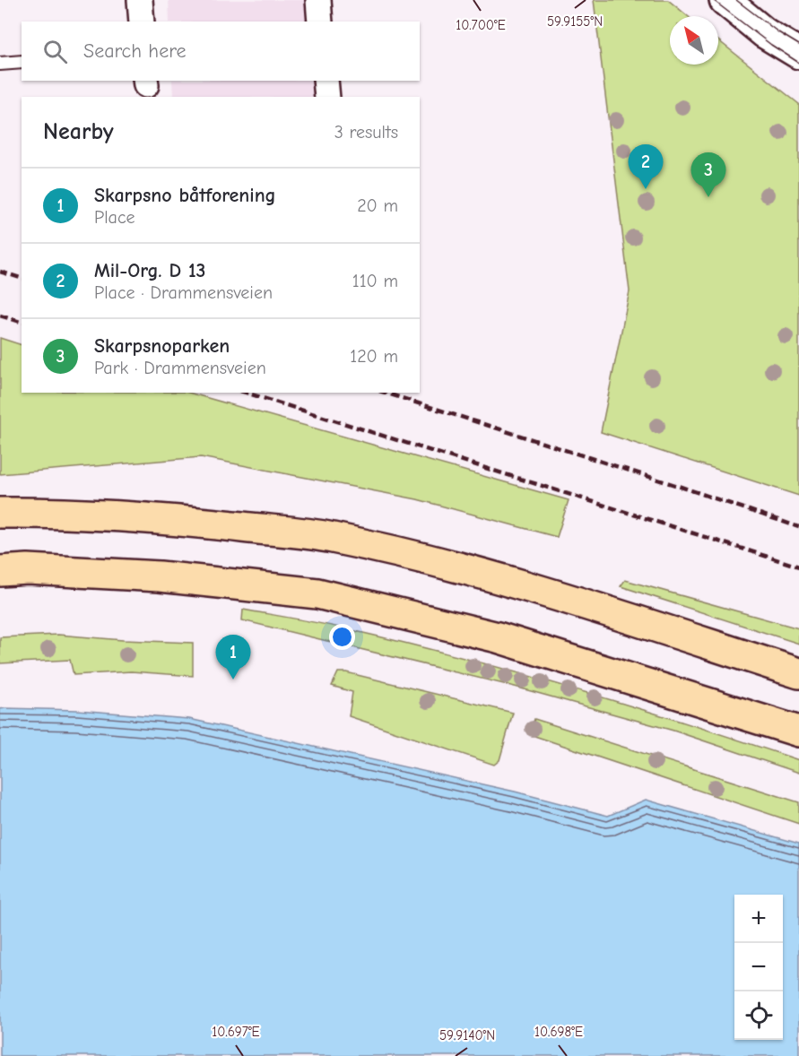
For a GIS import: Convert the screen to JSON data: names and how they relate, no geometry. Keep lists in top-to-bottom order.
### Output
{
  "north": "top left",
  "page": {
    "search": "Search here",
    "heading": ["Nearby", "3 results"],
    "pins": ["2", "3", "1"],
    "list": [
      {
        "mark": "1",
        "name": "Skarpsno båtforening",
        "note": "Place",
        "value": "20 m"
      },
      {
        "mark": "2",
        "name": "Mil-Org. D 13",
        "note": "Place · Drammensveien",
        "value": "110 m"
      },
      {
        "mark": "3",
        "name": "Skarpsnoparken",
        "note": "Park · Drammensveien",
        "value": "120 m"
      }
    ],
    "map_buttons": ["+", "−"]
  },
  "coordinates": [
    "59.9155°N",
    "10.700°E",
    "10.697°E",
    "10.698°E",
    "59.9140°N"
  ]
}
